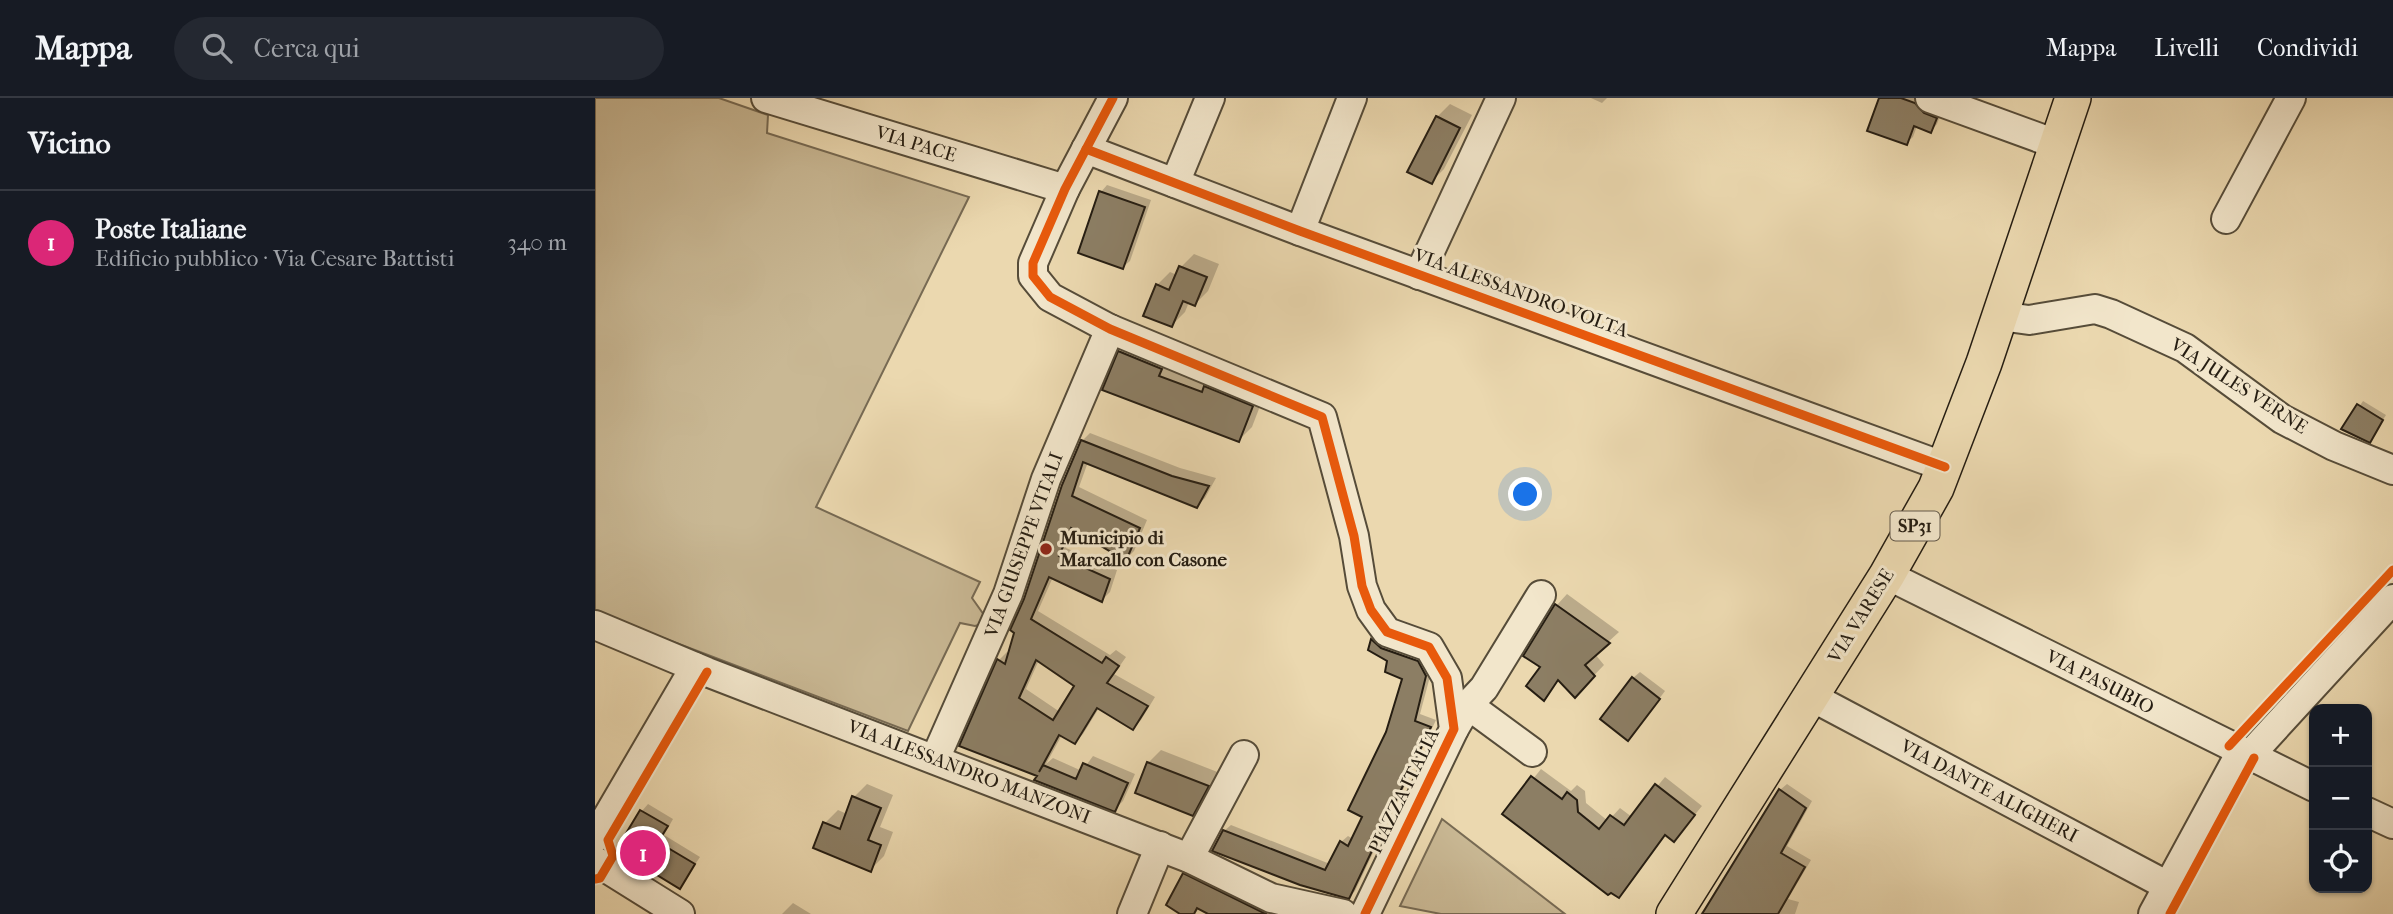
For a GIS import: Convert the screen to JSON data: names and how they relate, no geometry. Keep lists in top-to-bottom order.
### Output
{
  "streets": {
    "main road": ["SP31", "VIA VARESE"],
    "street": [
      "VIA PACE",
      "VIA ALESSANDRO VOLTA",
      "VIA JULES VERNE",
      "VIA GIUSEPPE VITALI",
      "VIA PASUBIO",
      "VIA ALESSANDRO MANZONI",
      "PIAZZA ITALIA",
      "VIA DANTE ALIGHERI"
    ]
  },
  "crossings": [
    ["VIA ALESSANDRO VOLTA", "VIA VARESE"],
    ["VIA JULES VERNE", "VIA VARESE"],
    ["VIA GIUSEPPE VITALI", "VIA ALESSANDRO MANZONI"],
    ["VIA GIUSEPPE VITALI", "PIAZZA ITALIA"],
    ["VIA VARESE", "VIA PASUBIO"],
    ["VIA VARESE", "VIA DANTE ALIGHERI"]
  ],
  "places": ["Municipio di Marcallo con Casone"],
  "page": {
    "header": "Mappa",
    "search": "Cerca qui",
    "nav": ["Mappa", "Livelli", "Condividi"],
    "heading": "Vicino",
    "list": [
      {
        "mark": "1",
        "name": "Poste Italiane",
        "note": "Edificio pubblico · Via Cesare Battisti",
        "value": "340 m"
      }
    ],
    "map_buttons": ["+", "−"],
    "pins": "1"
  }
}
